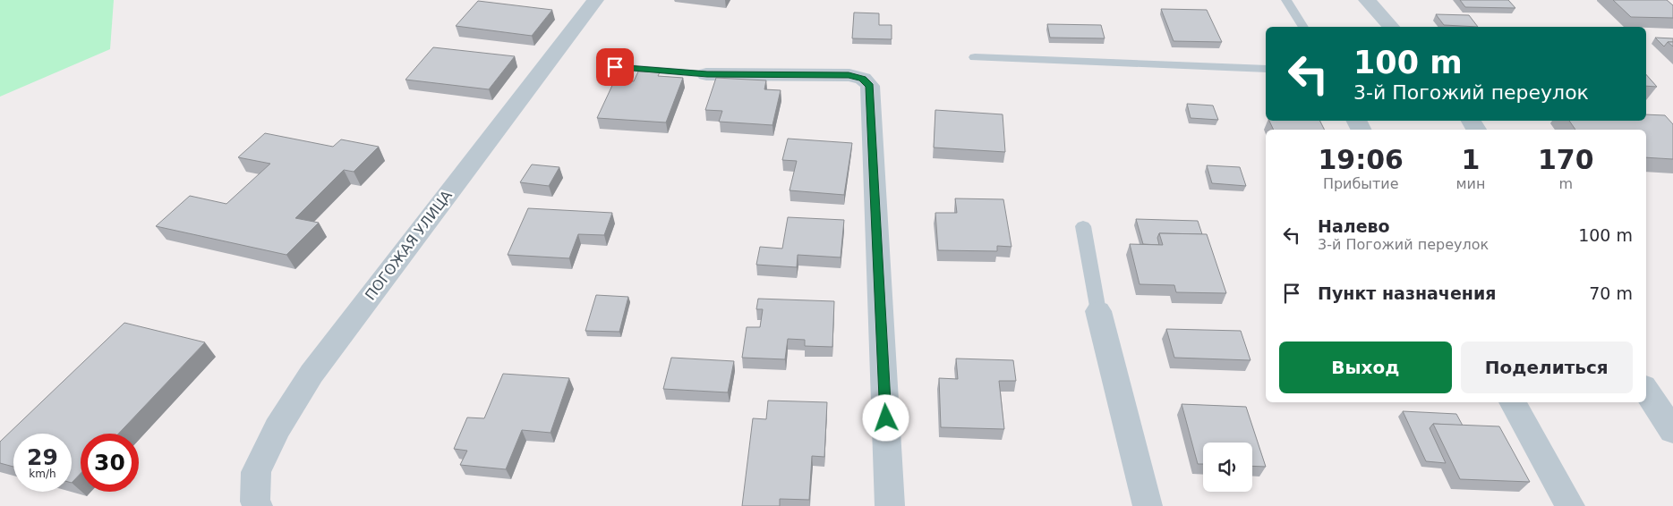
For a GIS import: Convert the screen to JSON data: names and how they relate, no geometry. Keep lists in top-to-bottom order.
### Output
{
  "streets": {
    "street": ["ПОГОЖАЯ УЛИЦА"]
  },
  "page": {
    "turn": ["100 m", "3-й Погожий переулок"],
    "eta": [
      "19:06",
      "Прибытие",
      "1",
      "мин",
      "170",
      "m"
    ],
    "list": [
      {
        "name": "Налево",
        "note": "3-й Погожий переулок",
        "value": "100 m"
      },
      {
        "name": "Пункт назначения",
        "value": "70 m"
      }
    ],
    "buttons": ["Выход", "Поделиться"],
    "speed": "29 km/h",
    "limit": "30"
  }
}
